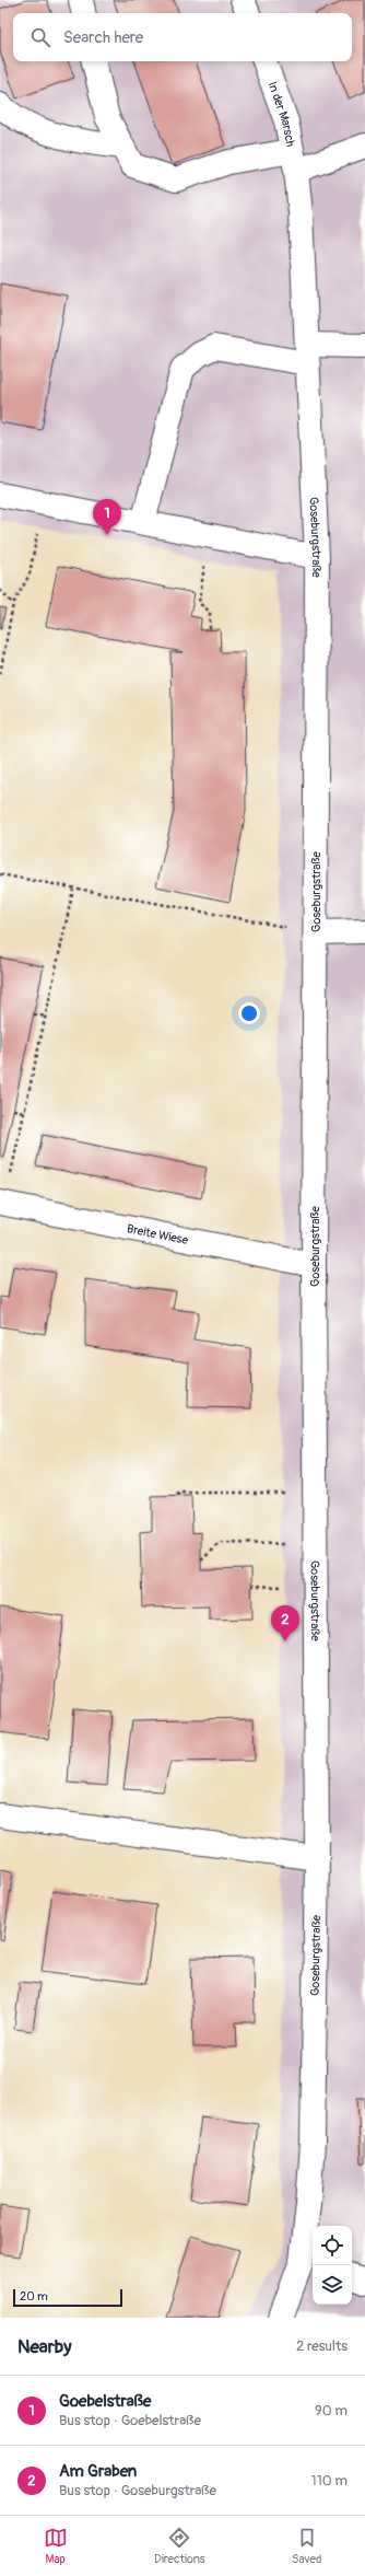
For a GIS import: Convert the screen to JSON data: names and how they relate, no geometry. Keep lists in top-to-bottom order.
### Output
{
  "streets": {
    "street": ["In der Marsch", "Goseburgstraße", "Breite Wiese"]
  },
  "crossings": [
    ["In der Marsch", "Goseburgstraße"],
    ["Goseburgstraße", "Breite Wiese"]
  ],
  "scale_bar": "20 m",
  "page": {
    "search": "Search here",
    "pins": ["1", "2"],
    "scale": "20 m",
    "heading": ["Nearby", "2 results"],
    "list": [
      {
        "mark": "1",
        "name": "Goebelstraße",
        "note": "Bus stop · Goebelstraße",
        "value": "90 m"
      },
      {
        "mark": "2",
        "name": "Am Graben",
        "note": "Bus stop · Goseburgstraße",
        "value": "110 m"
      }
    ],
    "nav": ["Map", "Directions", "Saved"]
  }
}
